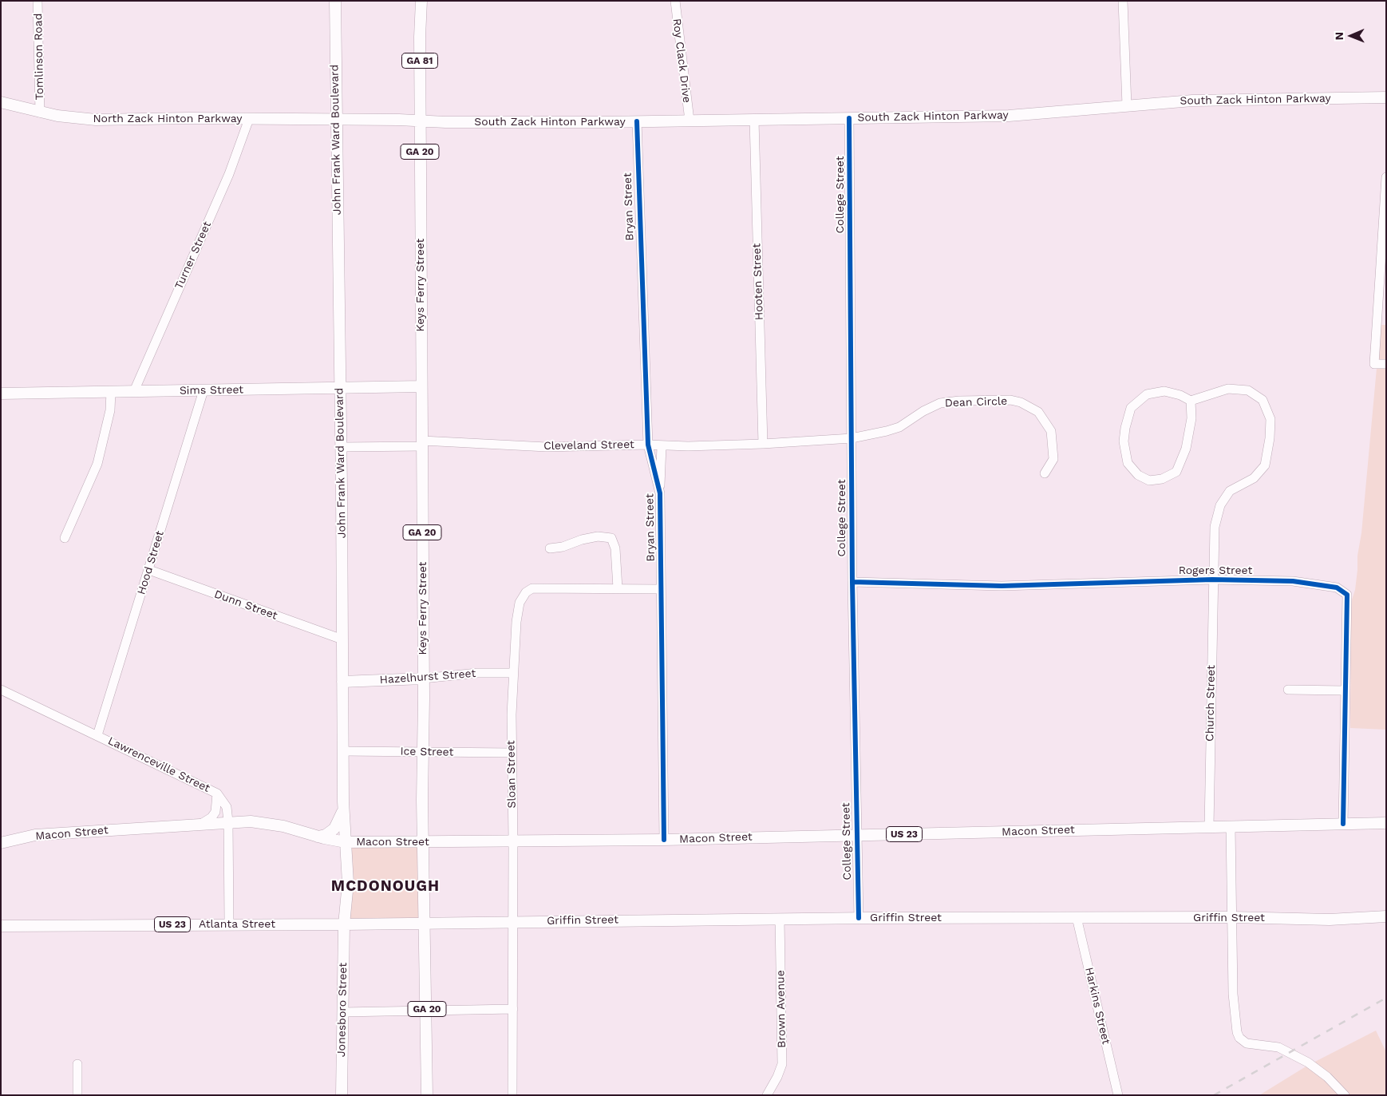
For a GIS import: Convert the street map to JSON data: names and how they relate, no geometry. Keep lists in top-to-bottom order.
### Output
{
  "streets": {
    "main road": [
      "GA 81",
      "South Zack Hinton Parkway",
      "North Zack Hinton Parkway",
      "John Frank Ward Boulevard",
      "GA 20",
      "Keys Ferry Street",
      "Sims Street",
      "Hazelhurst Street",
      "Macon Street",
      "US 23",
      "Griffin Street",
      "Atlanta Street",
      "Jonesboro Street"
    ],
    "street": [
      "Tomlinson Road",
      "Roy Clack Drive",
      "College Street",
      "Bryan Street",
      "Turner Street",
      "Hooten Street",
      "Dean Circle",
      "Cleveland Street",
      "Hood Street",
      "Rogers Street",
      "Dunn Street",
      "Church Street",
      "Ice Street",
      "Lawrenceville Street",
      "Sloan Street",
      "Harkins Street",
      "Brown Avenue"
    ]
  },
  "crossings": [
    ["Tomlinson Road", "North Zack Hinton Parkway"],
    ["GA 81", "South Zack Hinton Parkway"],
    ["GA 81", "Keys Ferry Street"],
    ["Roy Clack Drive", "South Zack Hinton Parkway"],
    ["South Zack Hinton Parkway", "North Zack Hinton Parkway"],
    ["South Zack Hinton Parkway", "John Frank Ward Boulevard"],
    ["South Zack Hinton Parkway", "College Street"],
    ["South Zack Hinton Parkway", "Bryan Street"],
    ["South Zack Hinton Parkway", "Hooten Street"],
    ["South Zack Hinton Parkway", "Keys Ferry Street"],
    ["North Zack Hinton Parkway", "John Frank Ward Boulevard"],
    ["North Zack Hinton Parkway", "Turner Street"],
    ["John Frank Ward Boulevard", "Sims Street"],
    ["John Frank Ward Boulevard", "Cleveland Street"],
    ["John Frank Ward Boulevard", "Dunn Street"],
    ["John Frank Ward Boulevard", "Hazelhurst Street"],
    ["John Frank Ward Boulevard", "Ice Street"],
    ["John Frank Ward Boulevard", "Macon Street"],
    ["John Frank Ward Boulevard", "Atlanta Street"],
    ["John Frank Ward Boulevard", "Jonesboro Street"],
    ["College Street", "Dean Circle"],
    ["College Street", "Cleveland Street"],
    ["College Street", "Rogers Street"],
    ["College Street", "Macon Street"],
    ["College Street", "Griffin Street"],
    ["Bryan Street", "Cleveland Street"],
    ["Bryan Street", "Sloan Street"],
    ["Bryan Street", "Macon Street"],
    ["Turner Street", "Sims Street"],
    ["Hooten Street", "Cleveland Street"],
    ["Keys Ferry Street", "Sims Street"],
    ["Keys Ferry Street", "Cleveland Street"],
    ["Keys Ferry Street", "Hazelhurst Street"],
    ["Keys Ferry Street", "Ice Street"],
    ["Keys Ferry Street", "Macon Street"],
    ["Keys Ferry Street", "Griffin Street"],
    ["Keys Ferry Street", "Atlanta Street"],
    ["Sims Street", "Hood Street"],
    ["Dean Circle", "Cleveland Street"],
    ["Hood Street", "Dunn Street"],
    ["Hood Street", "Lawrenceville Street"],
    ["Rogers Street", "Church Street"],
    ["Rogers Street", "Macon Street"],
    ["Hazelhurst Street", "Sloan Street"],
    ["Church Street", "Macon Street"],
    ["Ice Street", "Sloan Street"],
    ["Lawrenceville Street", "Macon Street"],
    ["Lawrenceville Street", "Atlanta Street"],
    ["Sloan Street", "Macon Street"],
    ["Sloan Street", "Griffin Street"],
    ["Griffin Street", "Atlanta Street"],
    ["Griffin Street", "Harkins Street"],
    ["Griffin Street", "Brown Avenue"],
    ["Atlanta Street", "Jonesboro Street"]
  ],
  "districts": ["MCDONOUGH"],
  "north": "left"
}
